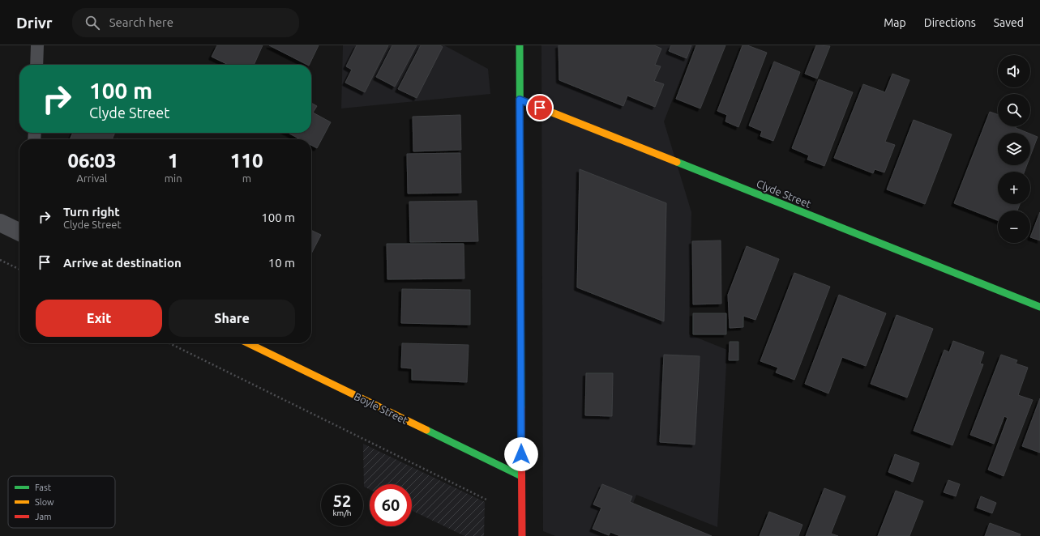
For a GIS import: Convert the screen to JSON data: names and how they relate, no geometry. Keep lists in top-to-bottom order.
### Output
{
  "streets": {
    "street": ["Clyde Street", "Boyle Street"]
  },
  "legend": ["Fast", "Slow", "Jam"],
  "page": {
    "header": "Drivr",
    "search": "Search here",
    "nav": ["Map", "Directions", "Saved"],
    "map_buttons": ["+", "−"],
    "turn": ["100 m", "Clyde Street"],
    "eta": [
      "06:03",
      "Arrival",
      "1",
      "min",
      "110",
      "m"
    ],
    "list": [
      {
        "name": "Turn right",
        "note": "Clyde Street",
        "value": "100 m"
      },
      {
        "name": "Arrive at destination",
        "value": "10 m"
      }
    ],
    "buttons": ["Exit", "Share"],
    "speed": "52 km/h",
    "limit": "60"
  }
}
